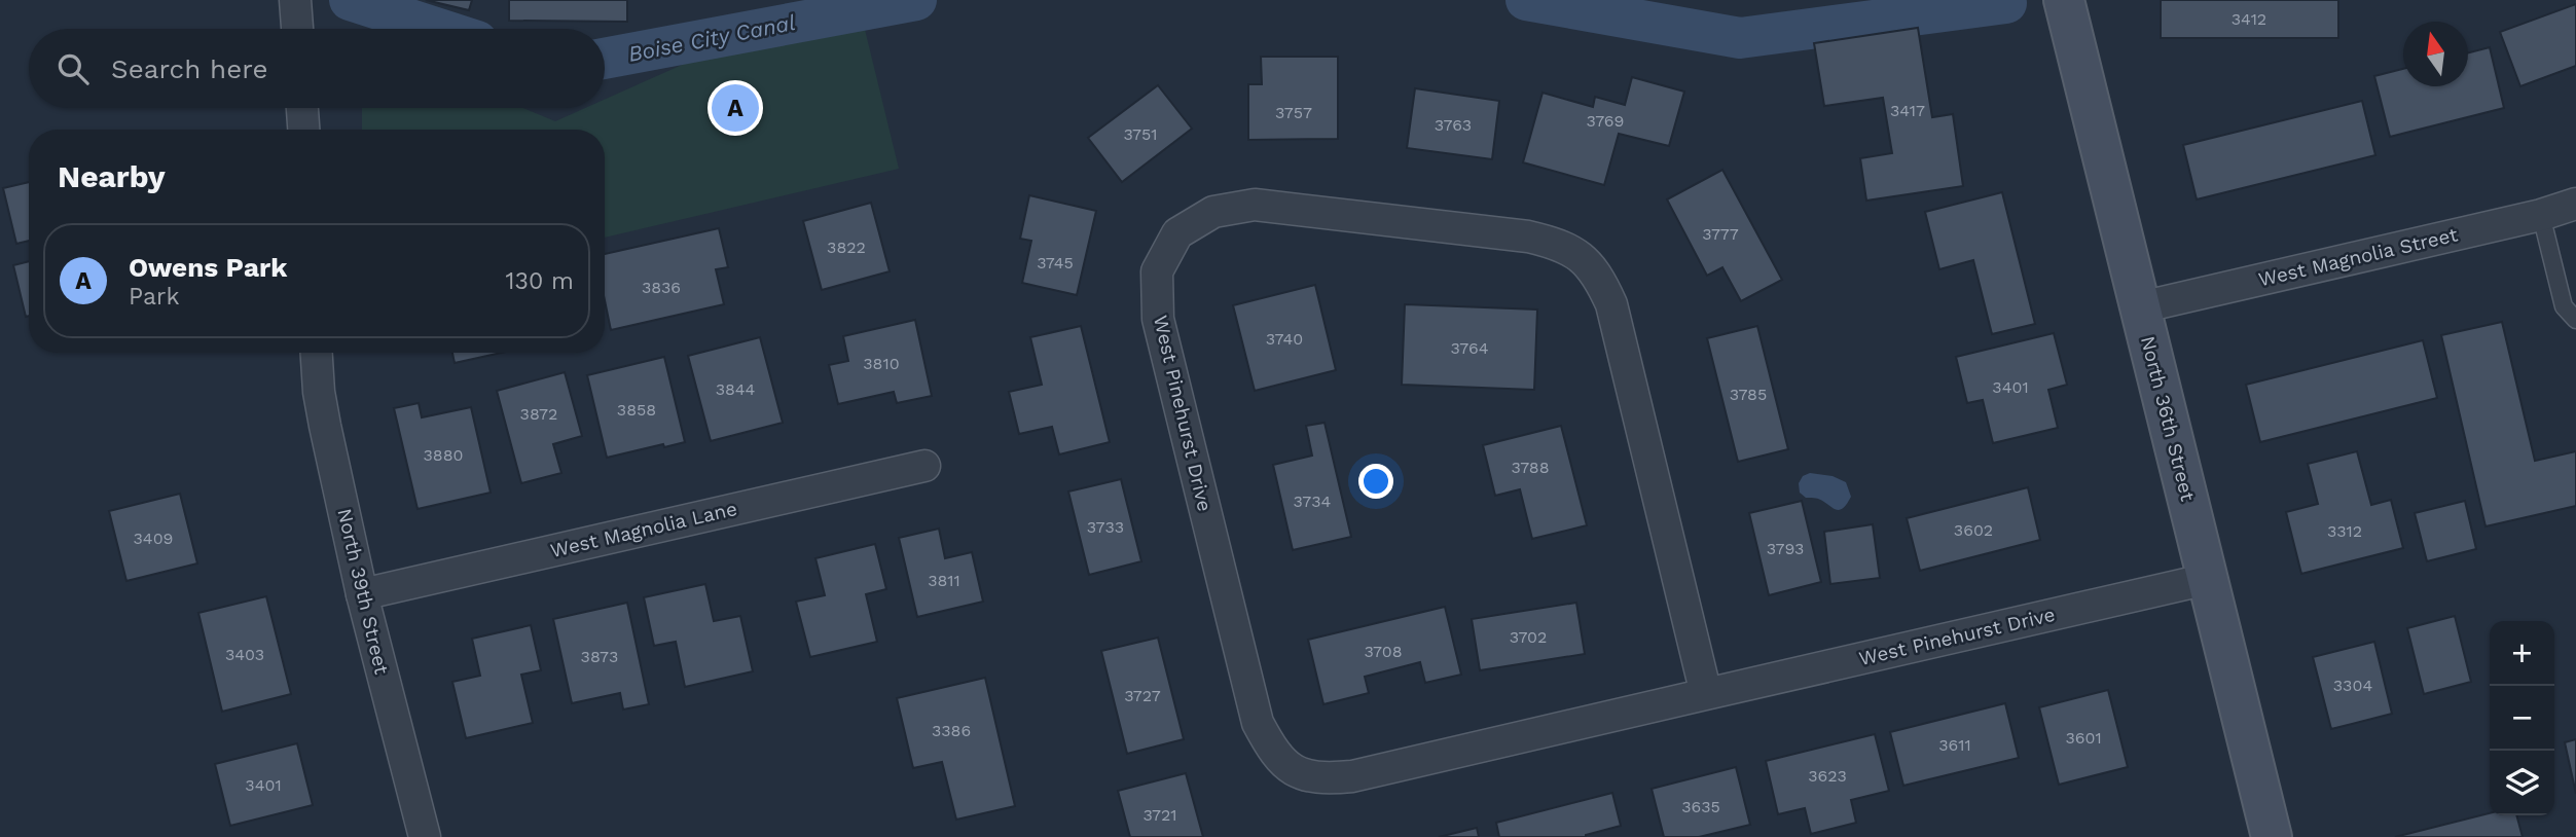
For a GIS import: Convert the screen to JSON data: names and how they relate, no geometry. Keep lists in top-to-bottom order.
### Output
{
  "streets": {
    "street": [
      "West Magnolia Street",
      "West Pinehurst Drive",
      "North 36th Street",
      "West Magnolia Lane",
      "North 39th Street"
    ]
  },
  "crossings": [
    ["West Magnolia Street", "North 36th Street"],
    ["West Pinehurst Drive", "North 36th Street"],
    ["West Magnolia Lane", "North 39th Street"]
  ],
  "water": ["Boise City Canal"],
  "house_numbers": [
    "3412",
    "3417",
    "3757",
    "3769",
    "3763",
    "3751",
    "3777",
    "3822",
    "3745",
    "3836",
    "3740",
    "3764",
    "3810",
    "3401",
    "3844",
    "3785",
    "3858",
    "3872",
    "3880",
    "3788",
    "3734",
    "3733",
    "3602",
    "3312",
    "3409",
    "3793",
    "3811",
    "3702",
    "3708",
    "3403",
    "3873",
    "3304",
    "3727",
    "3386",
    "3601",
    "3611",
    "3623",
    "3401",
    "3635",
    "3721"
  ],
  "north": "top",
  "page": {
    "search": "Search here",
    "pins": "A",
    "heading": "Nearby",
    "list": [
      {
        "mark": "A",
        "name": "Owens Park",
        "note": "Park",
        "value": "130 m"
      }
    ],
    "map_buttons": ["+", "−"]
  }
}
